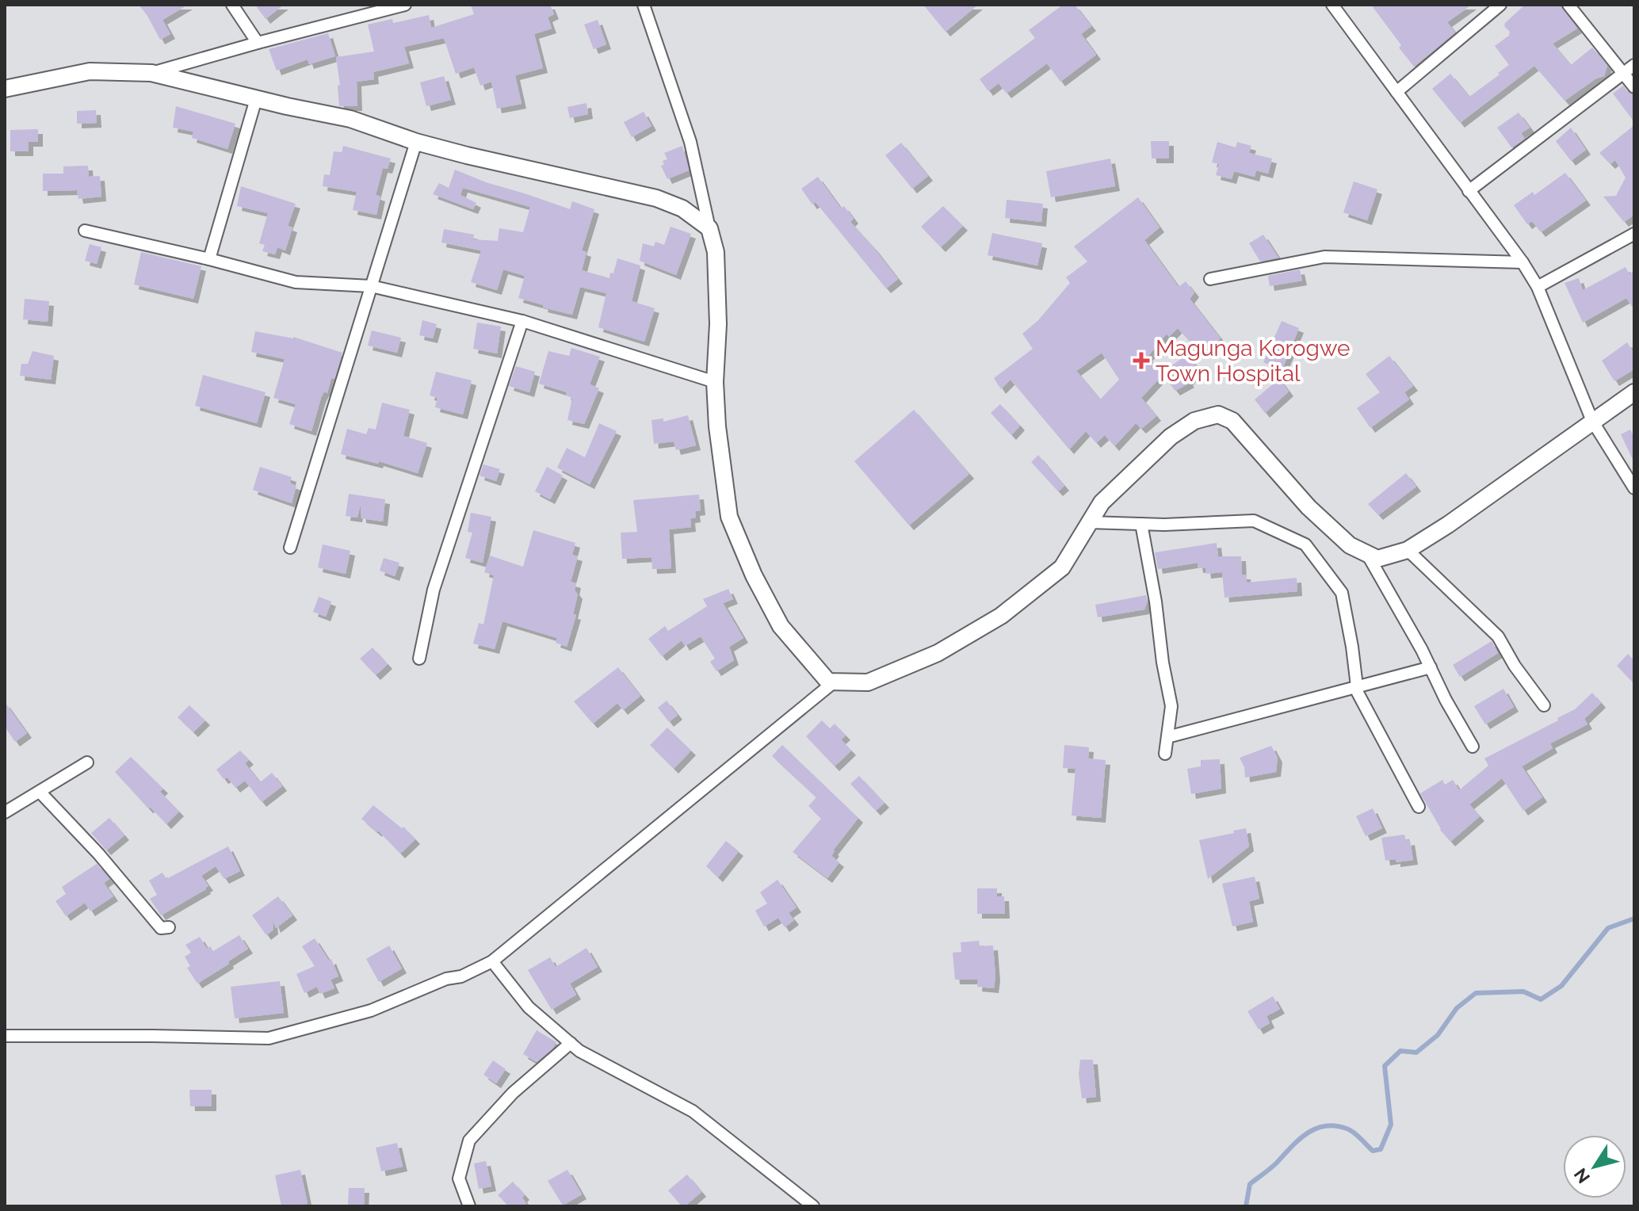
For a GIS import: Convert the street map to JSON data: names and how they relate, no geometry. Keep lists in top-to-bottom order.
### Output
{
  "places": {
    "health": ["Magunga Korogwe Town Hospital"]
  },
  "north": "bottom left"
}
